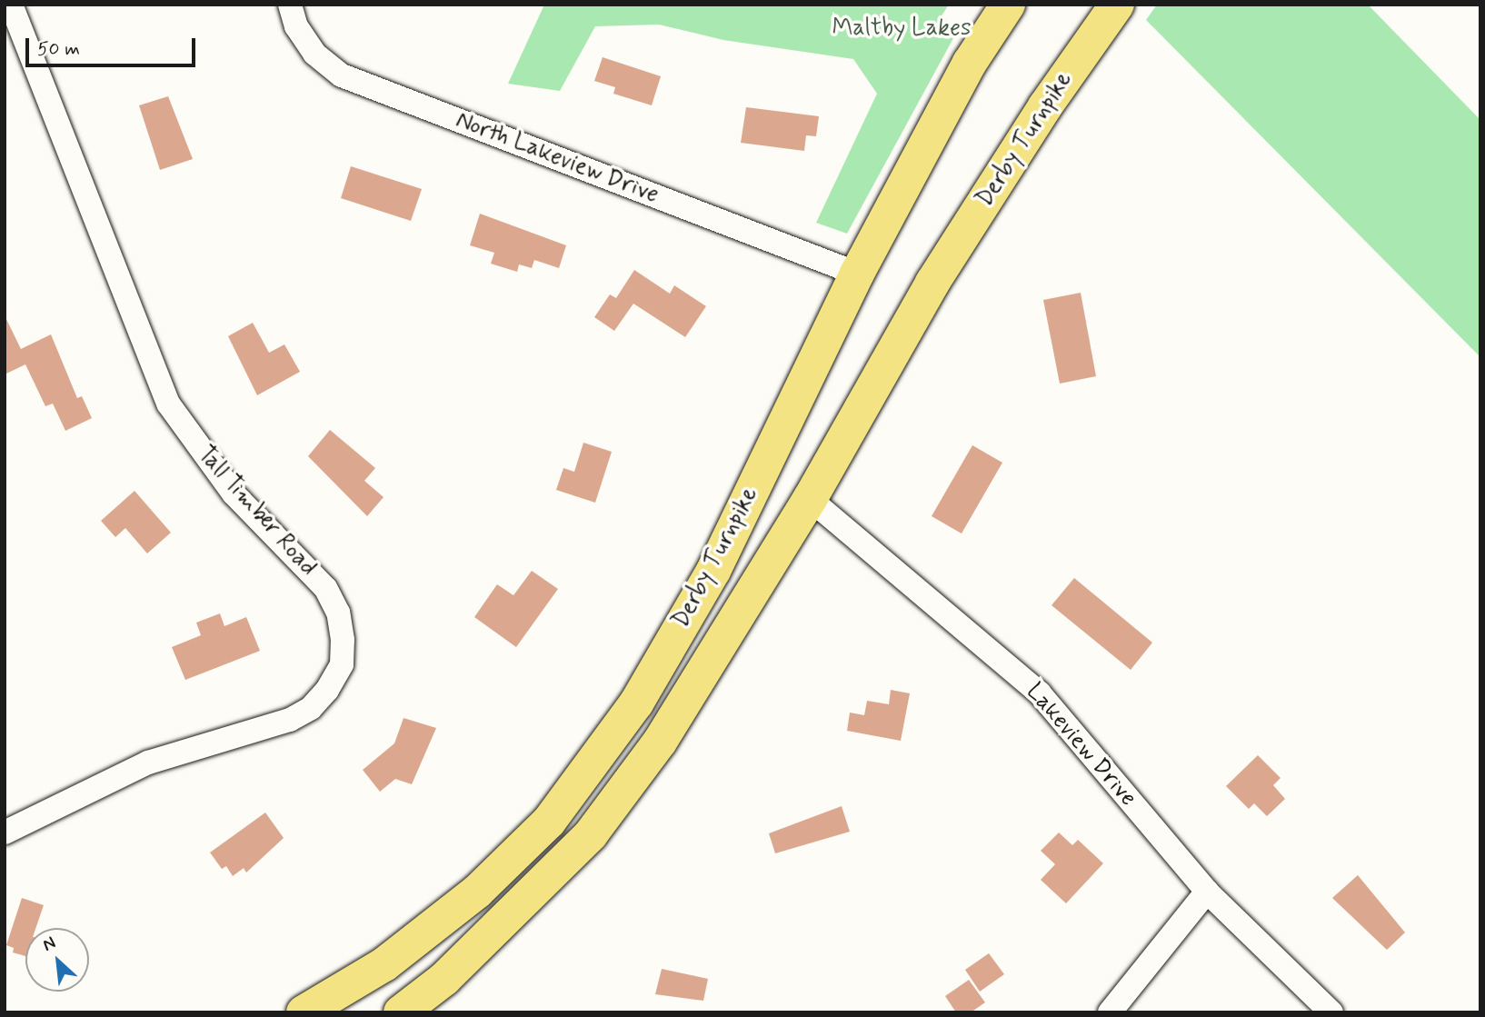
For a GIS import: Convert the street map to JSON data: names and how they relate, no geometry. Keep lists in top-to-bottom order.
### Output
{
  "streets": {
    "highway": ["Derby Turnpike"],
    "street": ["North Lakeview Drive", "Tall Timber Road", "Lakeview Drive"]
  },
  "crossings": [
    ["Derby Turnpike", "North Lakeview Drive"],
    ["Derby Turnpike", "Lakeview Drive"]
  ],
  "parks": ["Maltby Lakes"],
  "scale_bar": "50 m",
  "north": "top left"
}
